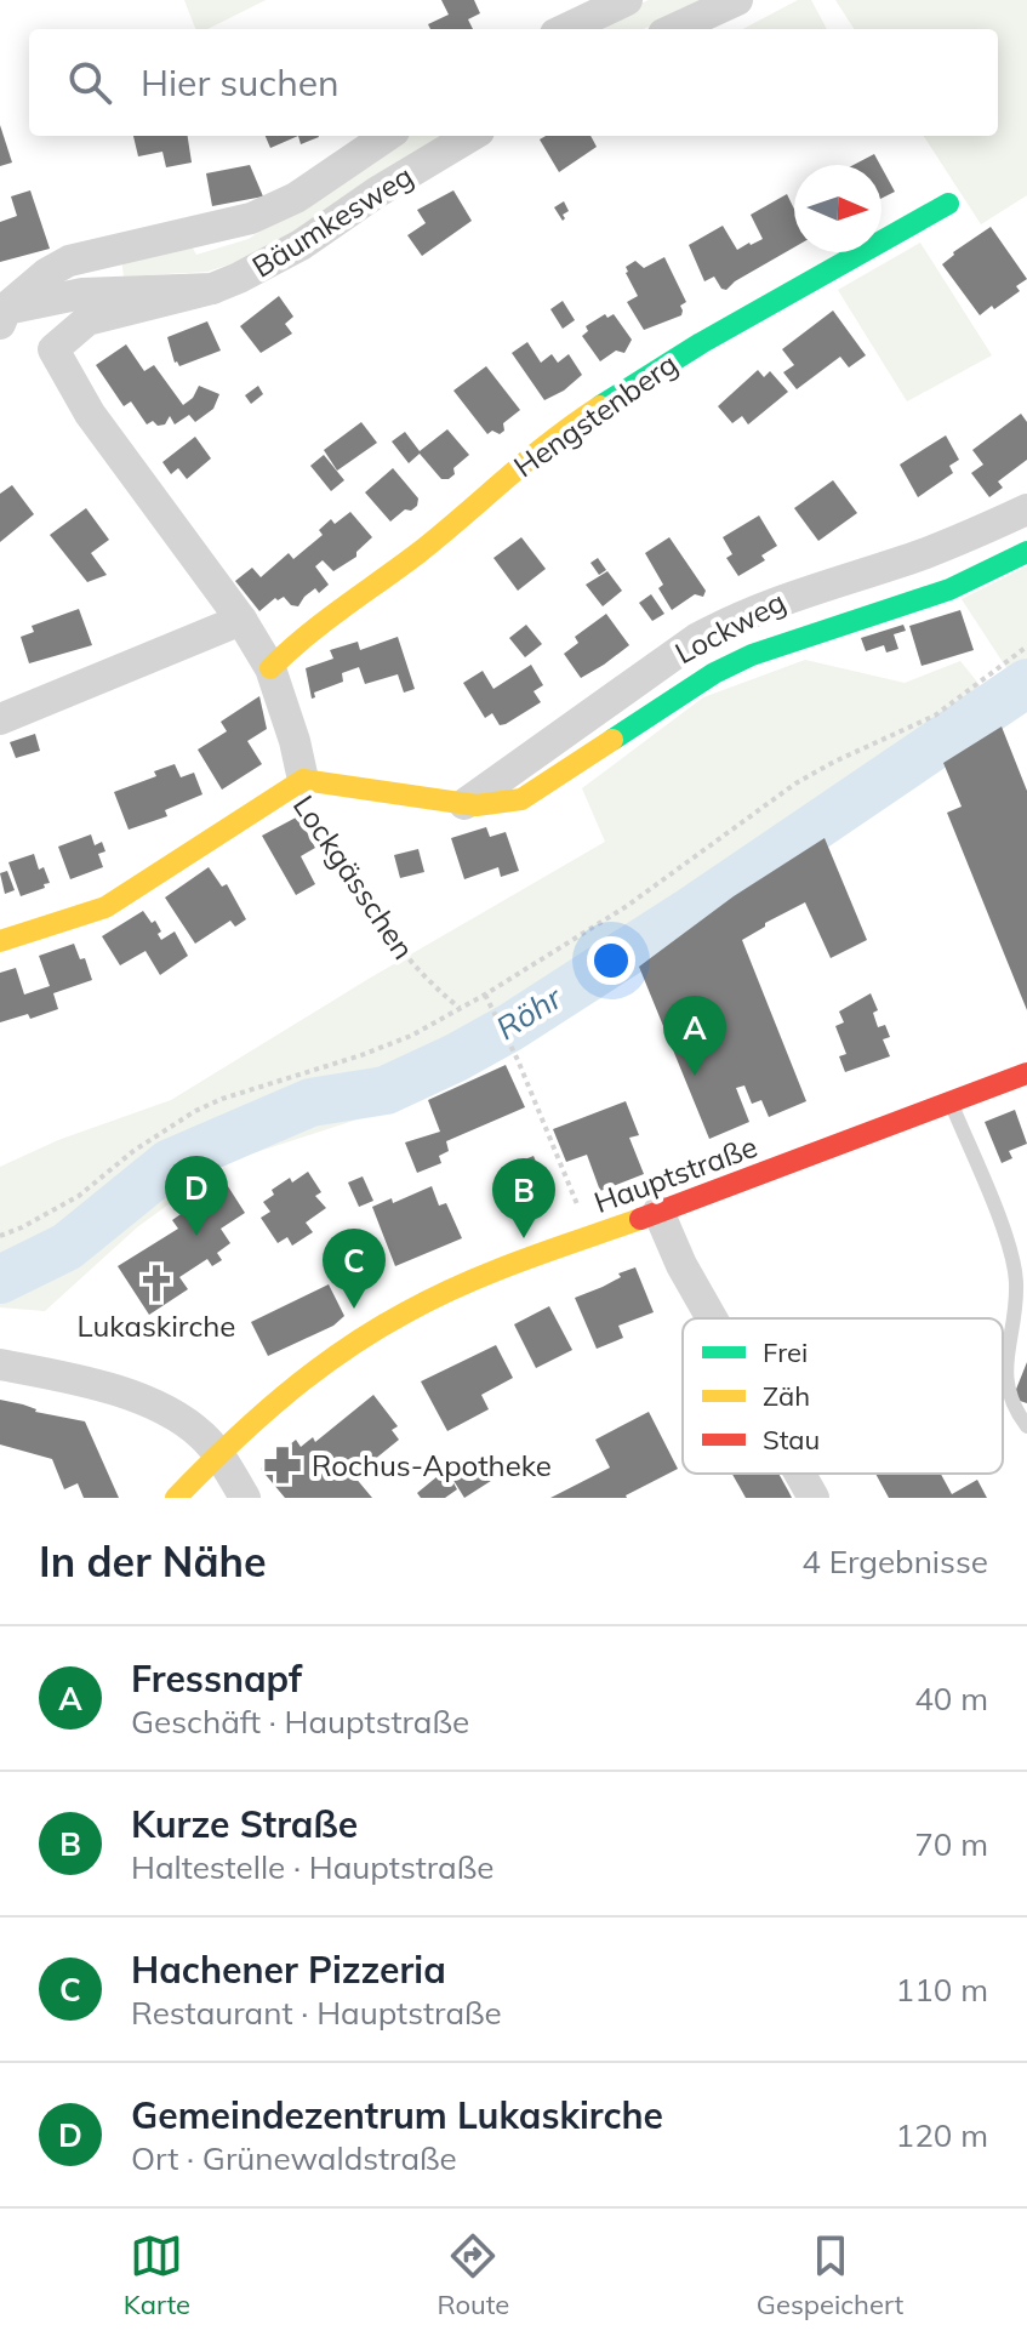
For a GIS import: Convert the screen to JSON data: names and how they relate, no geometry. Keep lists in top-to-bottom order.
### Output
{
  "streets": {
    "street": [
      "Bäumkesweg",
      "Hengstenberg",
      "Lockweg",
      "Hauptstraße"
    ],
    "path": ["Lockgässchen"]
  },
  "crossings": [
    ["Lockweg", "Lockgässchen"]
  ],
  "water": ["Röhr"],
  "places": {
    "church": ["Lukaskirche"],
    "pharmacy": ["Rochus-Apotheke"]
  },
  "legend": ["Frei", "Zäh", "Stau"],
  "north": "right",
  "page": {
    "search": "Hier suchen",
    "pins": [
      "A",
      "D",
      "B",
      "C"
    ],
    "heading": ["In der Nähe", "4 Ergebnisse"],
    "list": [
      {
        "mark": "A",
        "name": "Fressnapf",
        "note": "Geschäft · Hauptstraße",
        "value": "40 m"
      },
      {
        "mark": "B",
        "name": "Kurze Straße",
        "note": "Haltestelle · Hauptstraße",
        "value": "70 m"
      },
      {
        "mark": "C",
        "name": "Hachener Pizzeria",
        "note": "Restaurant · Hauptstraße",
        "value": "110 m"
      },
      {
        "mark": "D",
        "name": "Gemeindezentrum Lukaskirche",
        "note": "Ort · Grünewaldstraße",
        "value": "120 m"
      }
    ],
    "nav": ["Karte", "Route", "Gespeichert"]
  }
}
